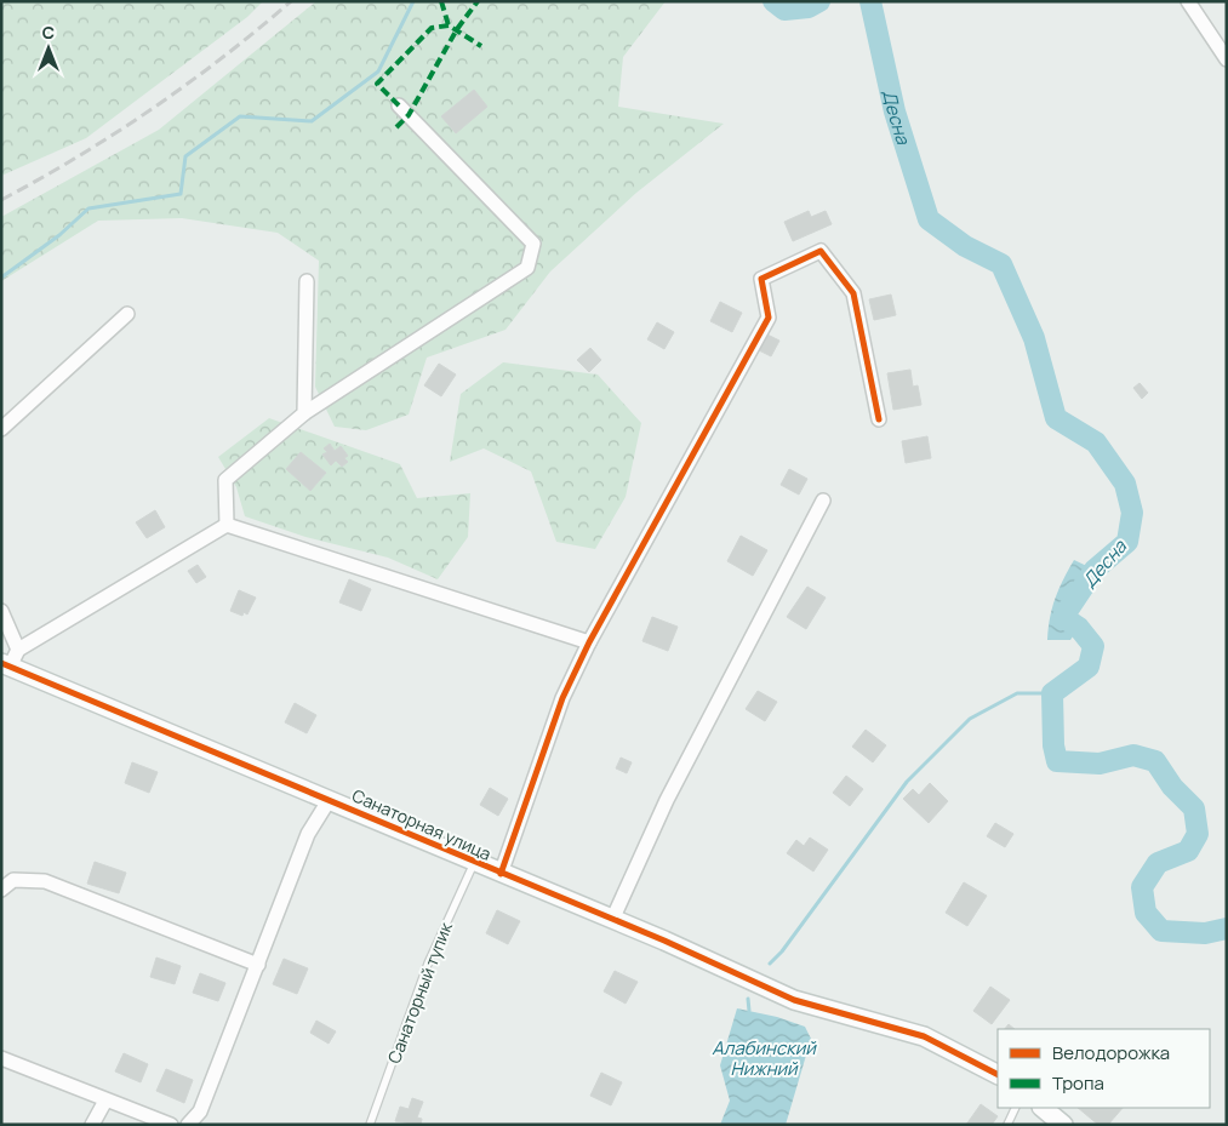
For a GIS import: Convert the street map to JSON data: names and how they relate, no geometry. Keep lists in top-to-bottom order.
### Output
{
  "streets": {
    "street": ["Санаторная улица"],
    "lane": ["Санаторный тупик"]
  },
  "crossings": [
    ["Санаторная улица", "Санаторный тупик"]
  ],
  "water": ["Десна", "Алабинский Нижний"],
  "legend": ["Велодорожка", "Тропа"],
  "north": "top"
}
